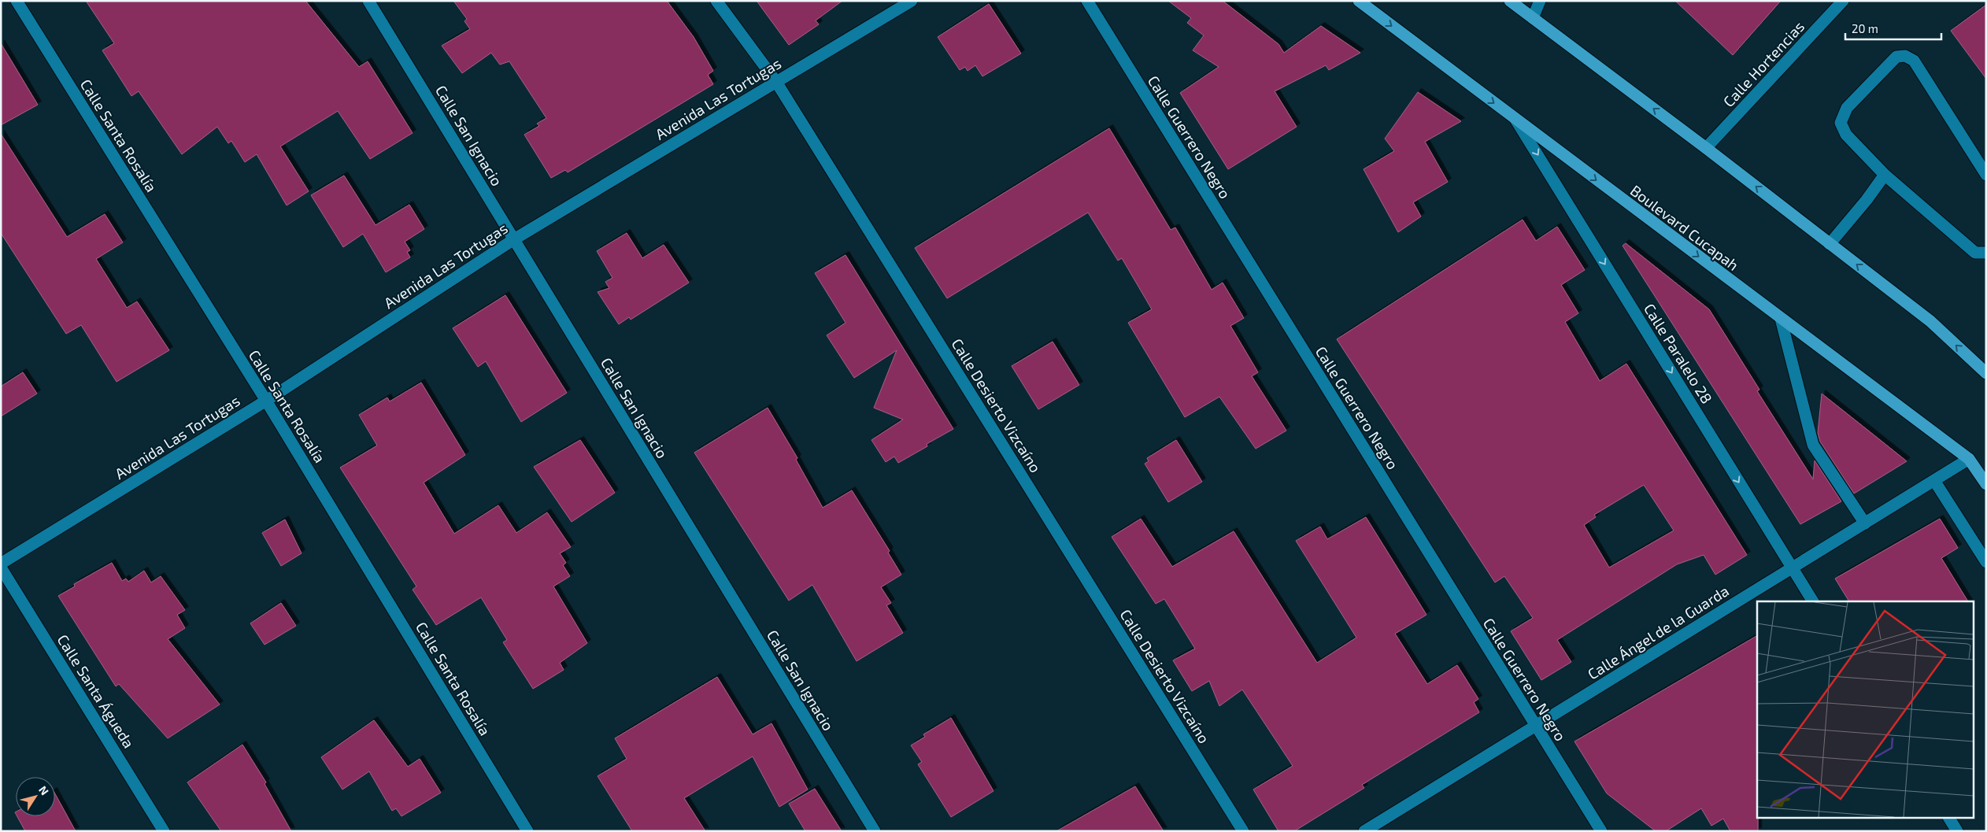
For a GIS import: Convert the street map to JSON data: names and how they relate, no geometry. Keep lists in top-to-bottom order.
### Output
{
  "streets": {
    "main road": ["Boulevard Cucapah"],
    "street": [
      "Calle Hortencias",
      "Avenida Las Tortugas",
      "Calle Santa Rosalía",
      "Calle San Ignacio",
      "Calle Guerrero Negro",
      "Calle Paralelo 28",
      "Calle Desierto Vizcaíno",
      "Calle Ángel de la Guarda",
      "Calle Santa Águeda"
    ]
  },
  "crossings": [
    ["Avenida Las Tortugas", "Calle Santa Rosalía"],
    ["Avenida Las Tortugas", "Calle San Ignacio"],
    ["Avenida Las Tortugas", "Calle Desierto Vizcaíno"],
    ["Calle Guerrero Negro", "Calle Ángel de la Guarda"],
    ["Boulevard Cucapah", "Calle Paralelo 28"],
    ["Boulevard Cucapah", "Calle Ángel de la Guarda"],
    ["Calle Paralelo 28", "Calle Ángel de la Guarda"]
  ],
  "scale_bar": "20 m",
  "north": "top right"
}
